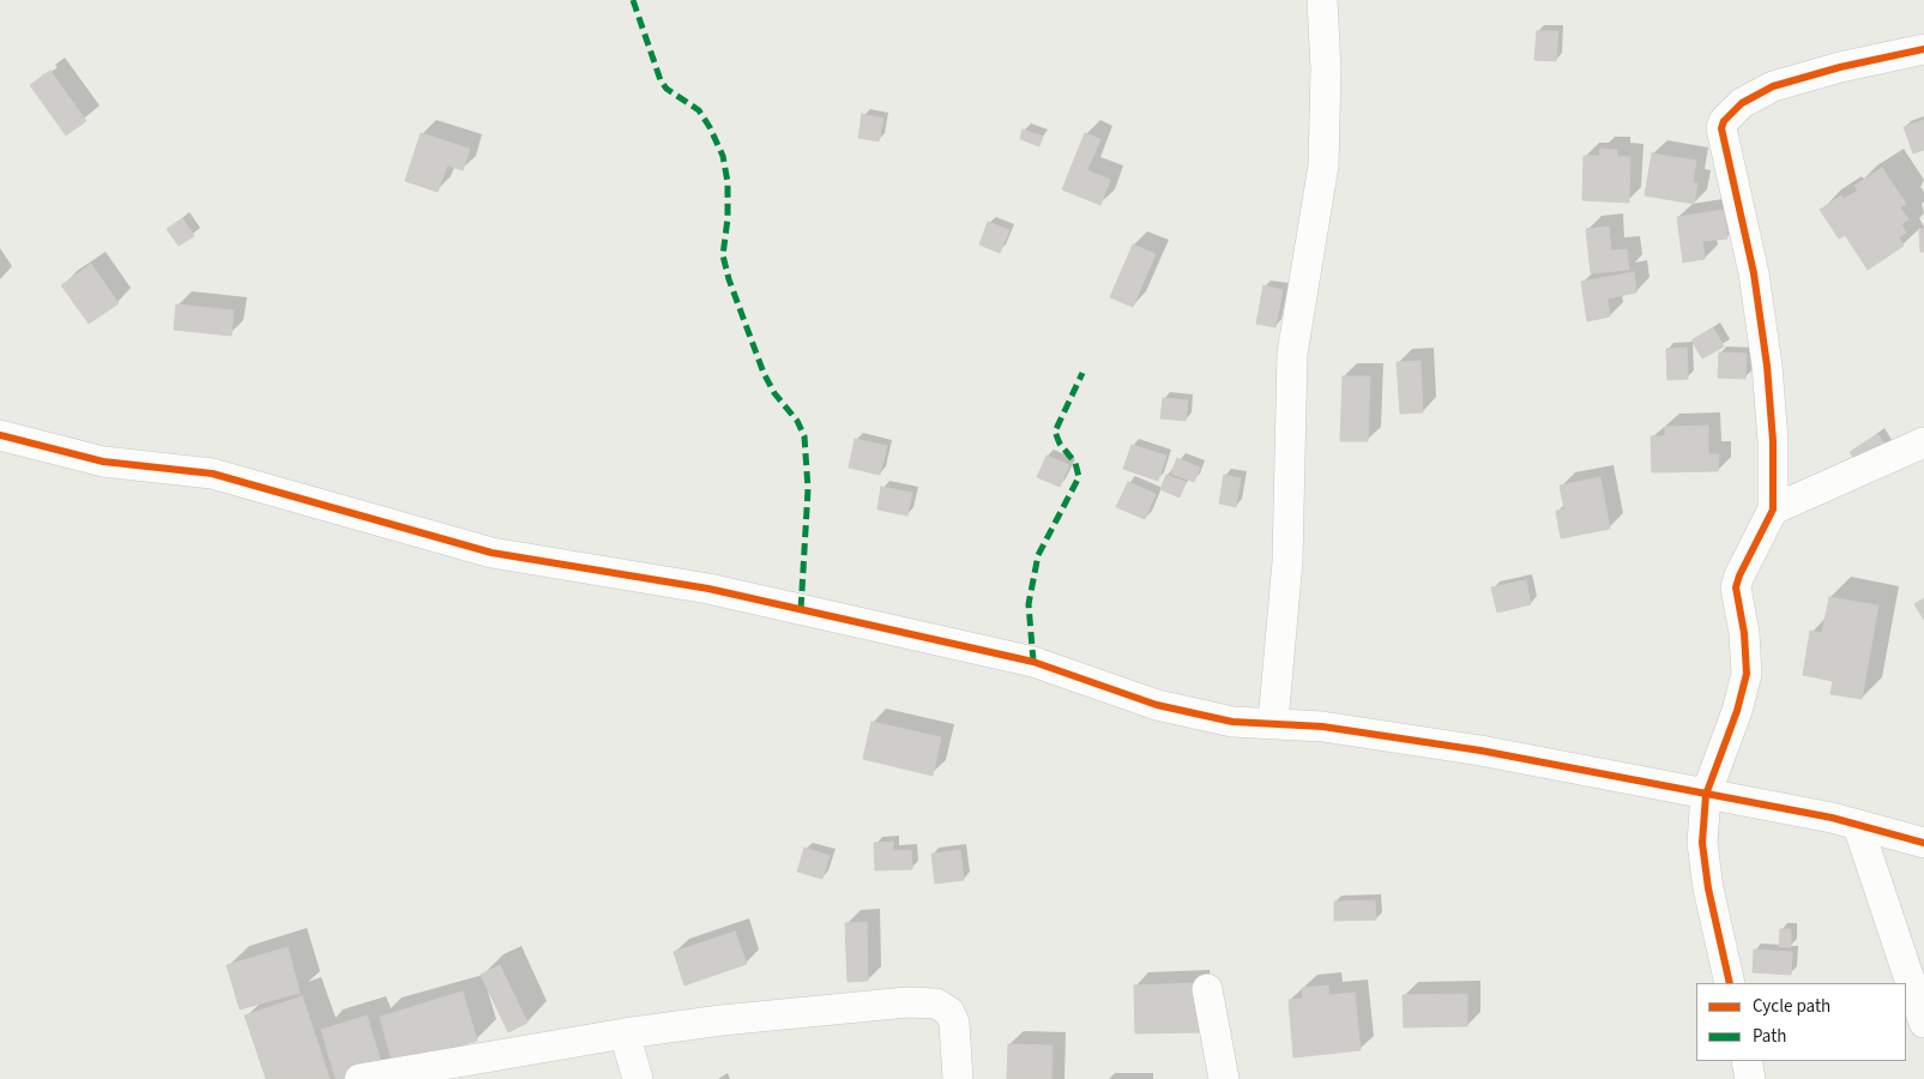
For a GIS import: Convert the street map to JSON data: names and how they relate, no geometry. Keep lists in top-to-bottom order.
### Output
{
  "legend": ["Cycle path", "Path"]
}
